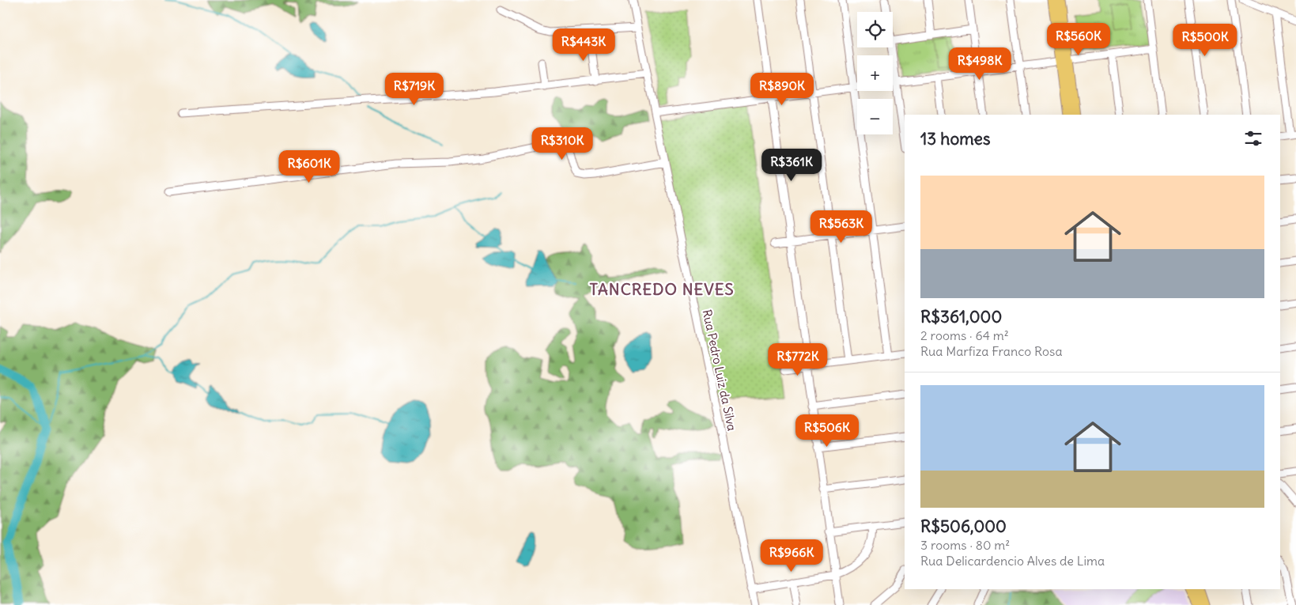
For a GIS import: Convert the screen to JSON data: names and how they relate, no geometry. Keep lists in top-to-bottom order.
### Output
{
  "streets": {
    "street": ["Rua Pedro Luiz da Silva"]
  },
  "districts": ["TANCREDO NEVES"],
  "page": {
    "map_buttons": ["+", "−"],
    "price": [
      "R$560K",
      "R$500K",
      "R$443K",
      "R$498K",
      "R$719K",
      "R$890K",
      "R$310K",
      "R$361K",
      "R$601K",
      "R$563K",
      "R$772K",
      "R$506K",
      "R$966K"
    ],
    "heading": "13 homes",
    "list": [
      {
        "name": "R$361,000",
        "note": "2 rooms · 64 m² · Rua Marfiza Franco Rosa"
      },
      {
        "name": "R$506,000",
        "note": "3 rooms · 80 m² · Rua Delicardencio Alves de Lima"
      }
    ]
  }
}
